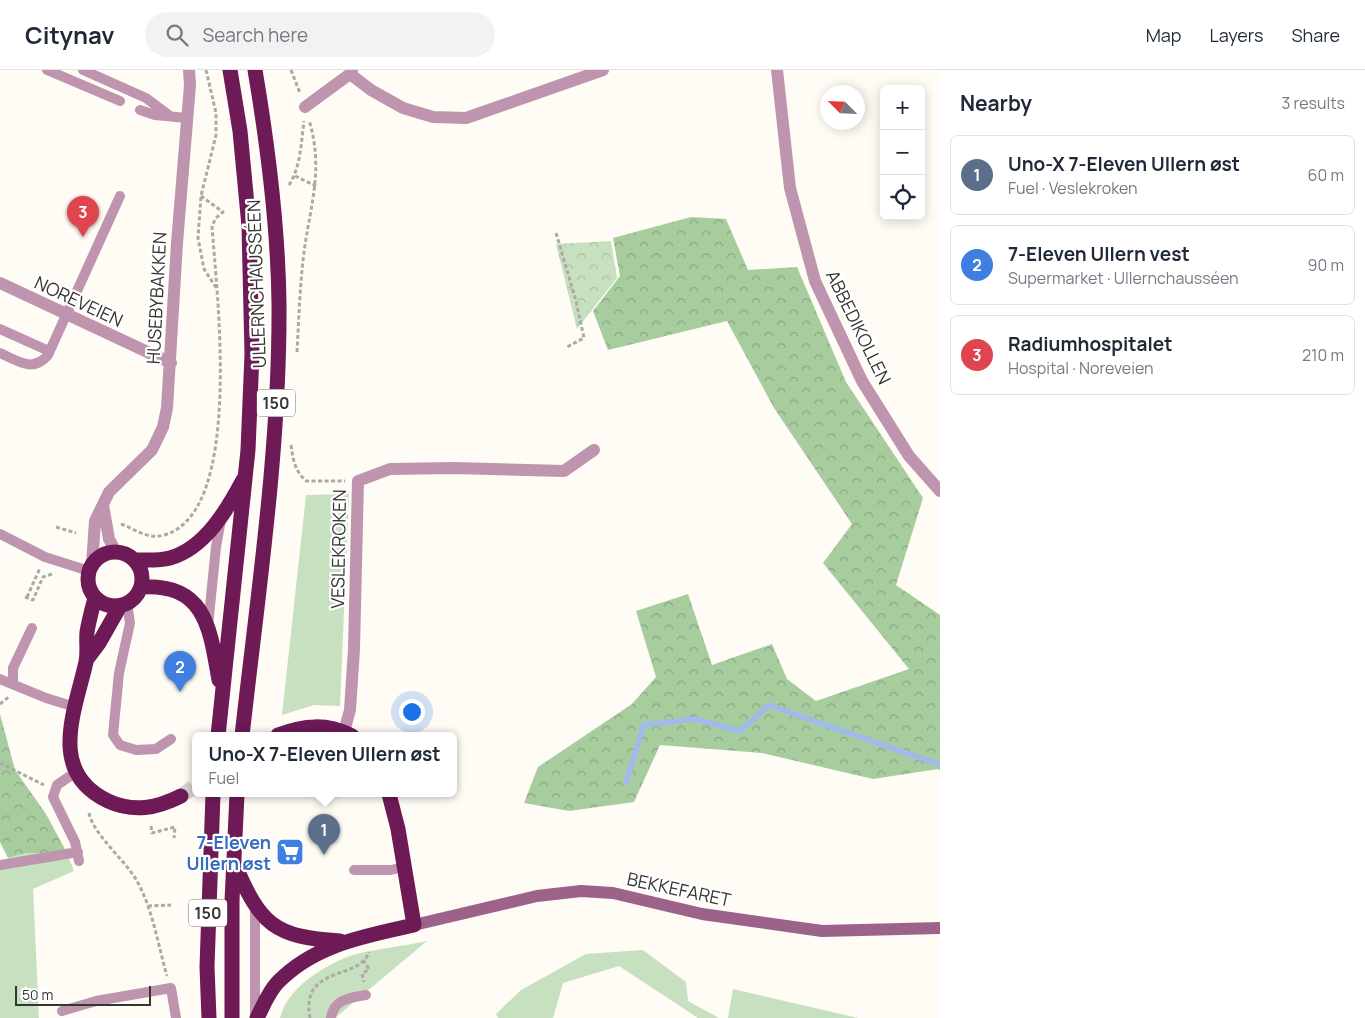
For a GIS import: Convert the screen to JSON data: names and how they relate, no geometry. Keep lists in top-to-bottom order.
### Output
{
  "streets": {
    "highway": ["ULLERNCHAUSSÉEN", "150"],
    "street": [
      "HUSEBYBAKKEN",
      "NOREVEIEN",
      "ABBEDIKOLLEN",
      "VESLEKROKEN",
      "BEKKEFARET"
    ]
  },
  "crossings": [
    ["ULLERNCHAUSSÉEN", "150"],
    ["HUSEBYBAKKEN", "NOREVEIEN"],
    ["HUSEBYBAKKEN", "150"],
    ["150", "BEKKEFARET"]
  ],
  "places": {
    "supermarket": ["7-Eleven Ullern øst"]
  },
  "scale_bar": "50 m",
  "north": "top left",
  "page": {
    "header": "Citynav",
    "search": "Search here",
    "nav": ["Map", "Layers", "Share"],
    "heading": ["Nearby", "3 results"],
    "map_buttons": ["+", "−"],
    "list": [
      {
        "mark": "1",
        "name": "Uno-X 7-Eleven Ullern øst",
        "note": "Fuel · Veslekroken",
        "value": "60 m"
      },
      {
        "mark": "2",
        "name": "7-Eleven Ullern vest",
        "note": "Supermarket · Ullernchausséen",
        "value": "90 m"
      },
      {
        "mark": "3",
        "name": "Radiumhospitalet",
        "note": "Hospital · Noreveien",
        "value": "210 m"
      }
    ],
    "pins": ["3", "2", "1"],
    "popup": ["Uno-X 7-Eleven Ullern øst", "Fuel"],
    "scale": "50 m"
  }
}
